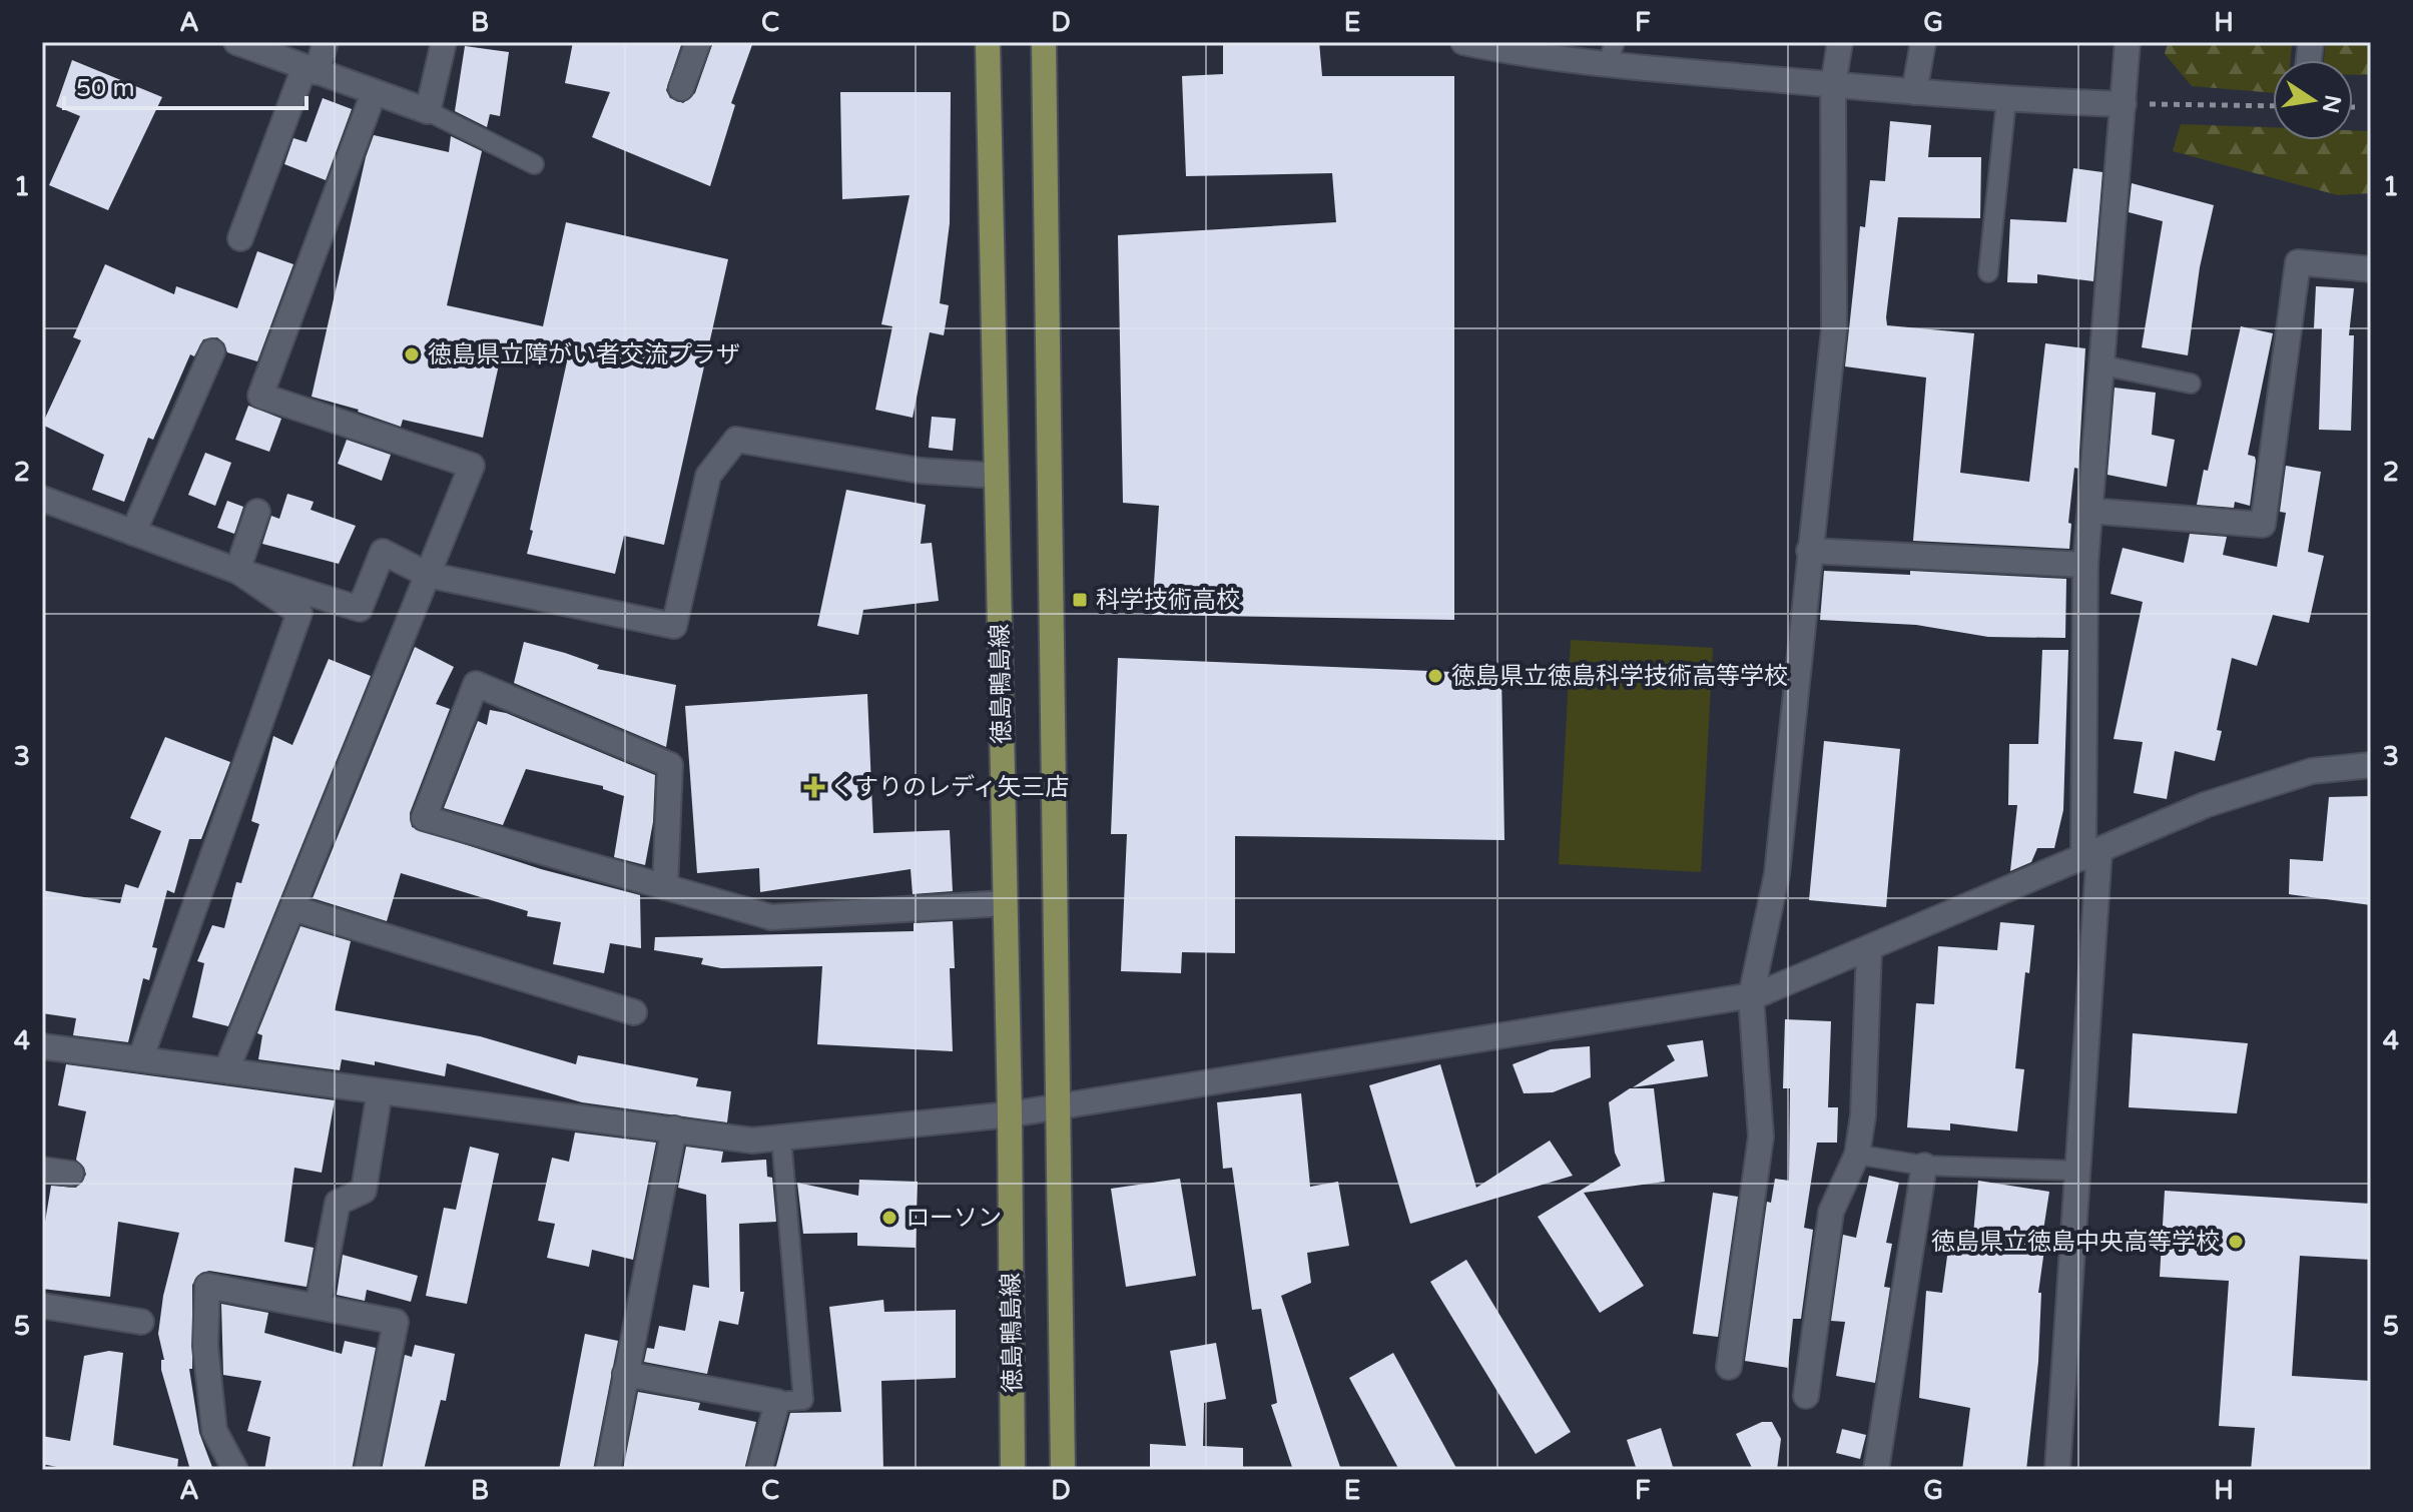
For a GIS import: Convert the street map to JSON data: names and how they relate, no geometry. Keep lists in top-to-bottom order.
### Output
{
  "streets": {
    "main road": ["徳島鴨島線"]
  },
  "places": {
    "other": [
      "徳島県立障がい者交流プラザ",
      "徳島県立徳島科学技術高等学校",
      "ローソン",
      "徳島県立徳島中央高等学校"
    ],
    "transit": ["科学技術高校"],
    "health": ["くすりのレディ矢三店"]
  },
  "scale_bar": "50 m",
  "north": "right",
  "grid": {
    "columns": [
      "A",
      "B",
      "C",
      "D",
      "E",
      "F",
      "G",
      "H"
    ],
    "rows": [
      "1",
      "2",
      "3",
      "4",
      "5"
    ]
  }
}
